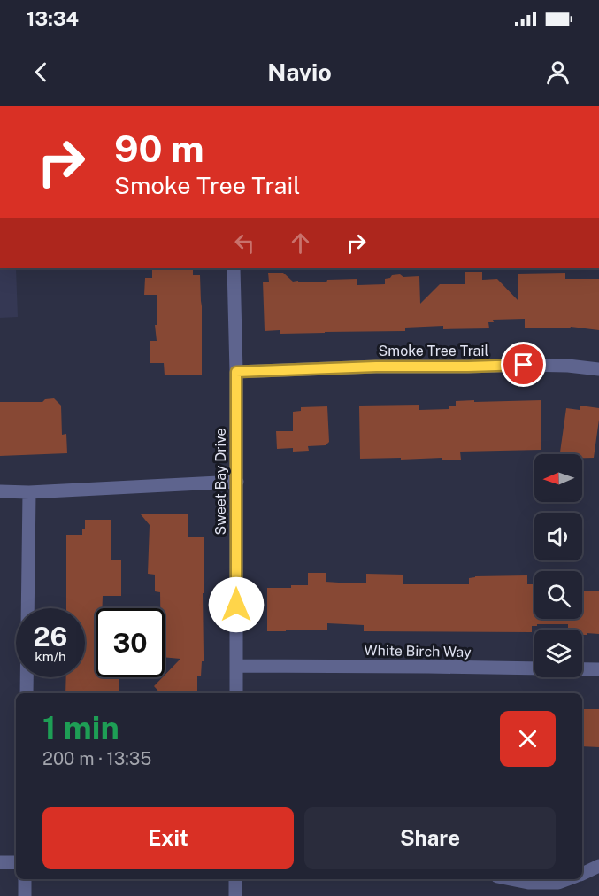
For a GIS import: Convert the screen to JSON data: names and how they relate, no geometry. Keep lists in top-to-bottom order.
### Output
{
  "streets": {
    "street": ["Smoke Tree Trail", "Sweet Bay Drive", "White Birch Way"]
  },
  "crossings": [
    ["Smoke Tree Trail", "Sweet Bay Drive"],
    ["Sweet Bay Drive", "White Birch Way"]
  ],
  "north": "left",
  "page": {
    "status": "13:34",
    "header": "Navio",
    "turn": ["90 m", "Smoke Tree Trail"],
    "speed": "26 km/h",
    "limit": "30",
    "heading": ["1 min", "200 m · 13:35"],
    "buttons": ["Exit", "Share"]
  }
}
